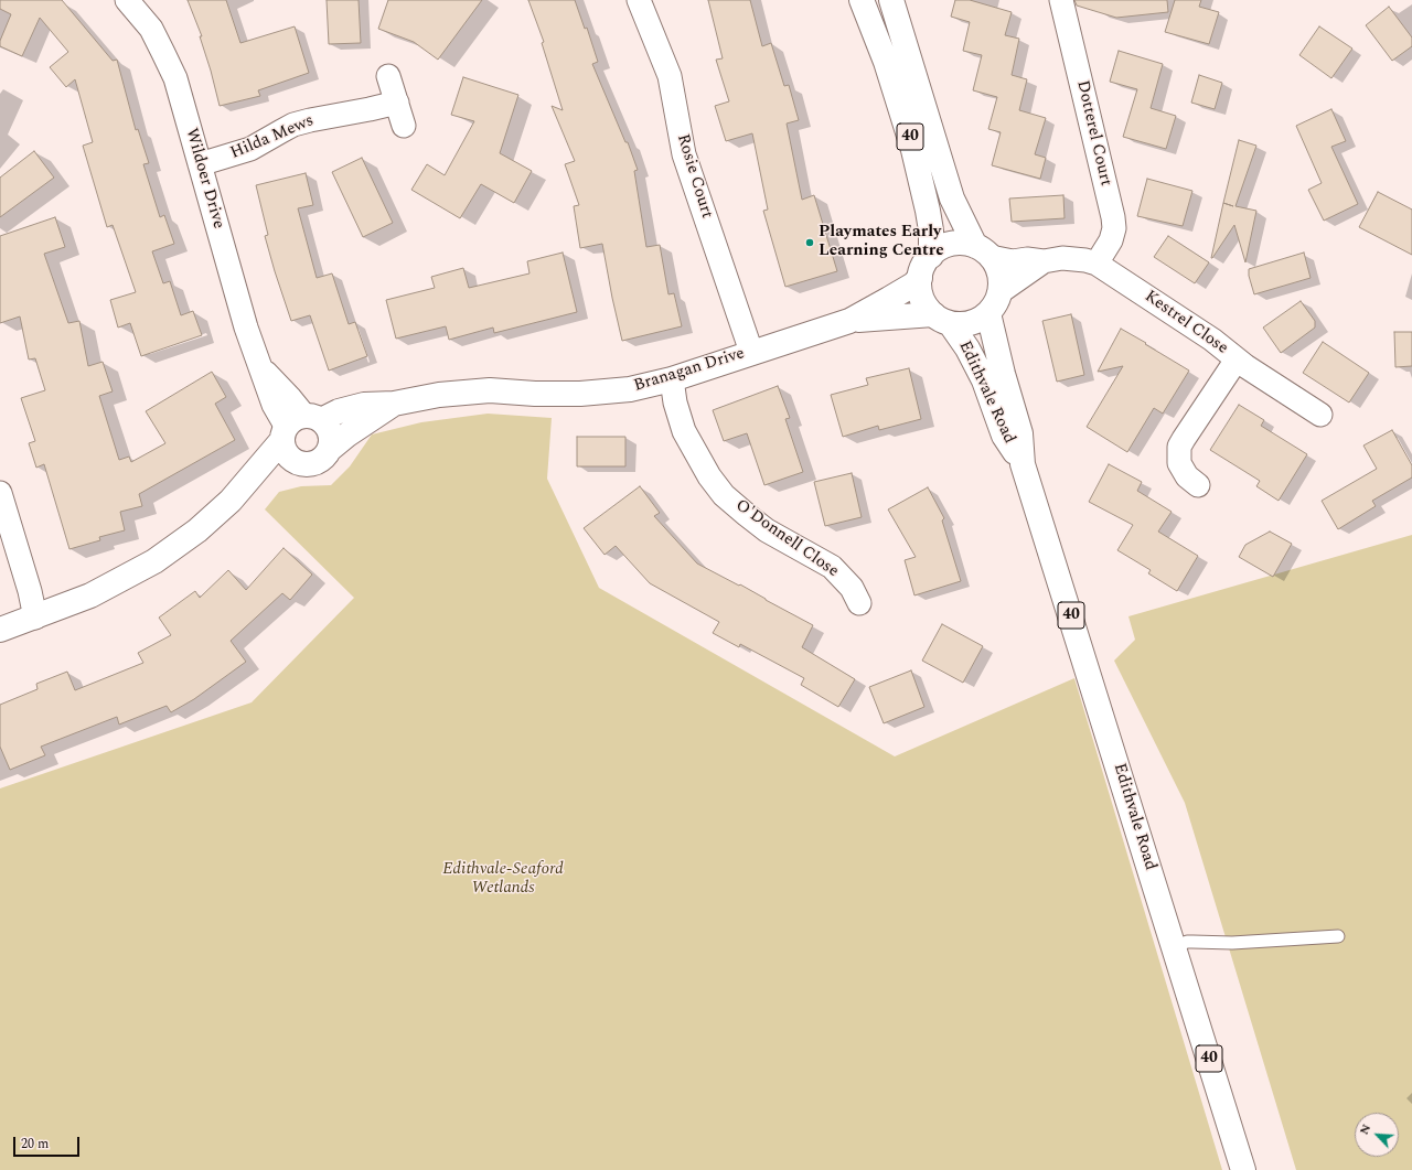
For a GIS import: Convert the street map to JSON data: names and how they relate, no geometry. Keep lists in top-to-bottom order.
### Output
{
  "streets": {
    "main road": ["40", "Branagan Drive", "Edithvale Road"],
    "street": [
      "Dotterel Court",
      "Hilda Mews",
      "Rosie Court",
      "Wildoer Drive",
      "Kestrel Close",
      "O'Donnell Close"
    ]
  },
  "crossings": [
    ["Dotterel Court", "Kestrel Close"],
    ["40", "Kestrel Close"],
    ["40", "Branagan Drive"],
    ["40", "Edithvale Road"],
    ["Hilda Mews", "Wildoer Drive"],
    ["Rosie Court", "Branagan Drive"],
    ["Wildoer Drive", "Branagan Drive"],
    ["Kestrel Close", "Branagan Drive"],
    ["Kestrel Close", "Edithvale Road"],
    ["Branagan Drive", "Edithvale Road"],
    ["Branagan Drive", "O'Donnell Close"]
  ],
  "parks": ["Edithvale-Seaford Wetlands"],
  "places": ["Playmates Early Learning Centre"],
  "scale_bar": "20 m",
  "north": "top left"
}
